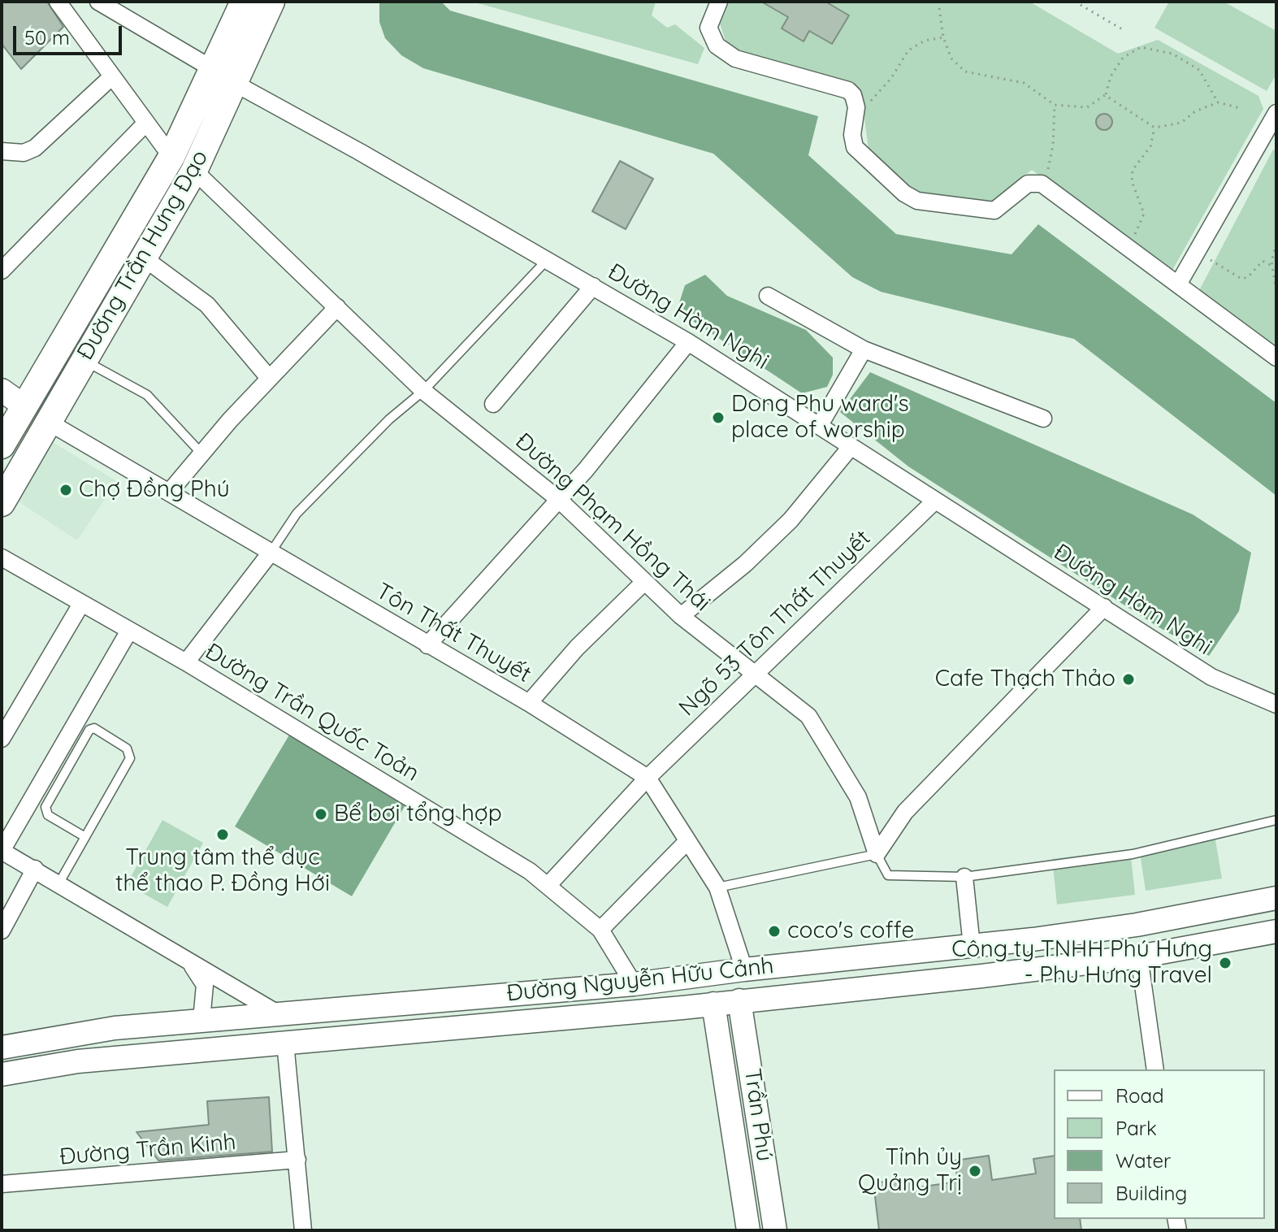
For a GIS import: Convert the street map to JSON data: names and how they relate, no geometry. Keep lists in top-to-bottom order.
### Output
{
  "streets": {
    "main road": ["Đường Trần Hưng Đạo", "Đường Nguyễn Hữu Cảnh", "Trần Phú"],
    "street": [
      "Đường Hàm Nghi",
      "Đường Phạm Hồng Thái",
      "Ngõ 53 Tôn Thất Thuyết",
      "Tôn Thất Thuyết",
      "Đường Trần Quốc Toản",
      "Đường Trần Kinh"
    ]
  },
  "crossings": [
    ["Đường Trần Hưng Đạo", "Đường Hàm Nghi"],
    ["Đường Trần Hưng Đạo", "Đường Phạm Hồng Thái"],
    ["Đường Trần Hưng Đạo", "Tôn Thất Thuyết"],
    ["Đường Hàm Nghi", "Ngõ 53 Tôn Thất Thuyết"],
    ["Đường Phạm Hồng Thái", "Ngõ 53 Tôn Thất Thuyết"],
    ["Ngõ 53 Tôn Thất Thuyết", "Tôn Thất Thuyết"],
    ["Ngõ 53 Tôn Thất Thuyết", "Đường Trần Quốc Toản"],
    ["Tôn Thất Thuyết", "Đường Nguyễn Hữu Cảnh"],
    ["Tôn Thất Thuyết", "Trần Phú"],
    ["Đường Trần Quốc Toản", "Đường Nguyễn Hữu Cảnh"],
    ["Đường Nguyễn Hữu Cảnh", "Trần Phú"]
  ],
  "places": [
    "Dong Phu ward's place of worship",
    "Chợ Đồng Phú",
    "Cafe Thạch Thảo",
    "Bể bơi tổng hợp",
    "Trung tâm thể dục thể thao P. Đồng Hới",
    "coco's coffe",
    "Công ty TNHH Phú Hưng - Phu Hưng Travel",
    "Tỉnh ủy Quảng Trị"
  ],
  "legend": [
    "Road",
    "Park",
    "Water",
    "Building"
  ],
  "scale_bar": "50 m"
}
